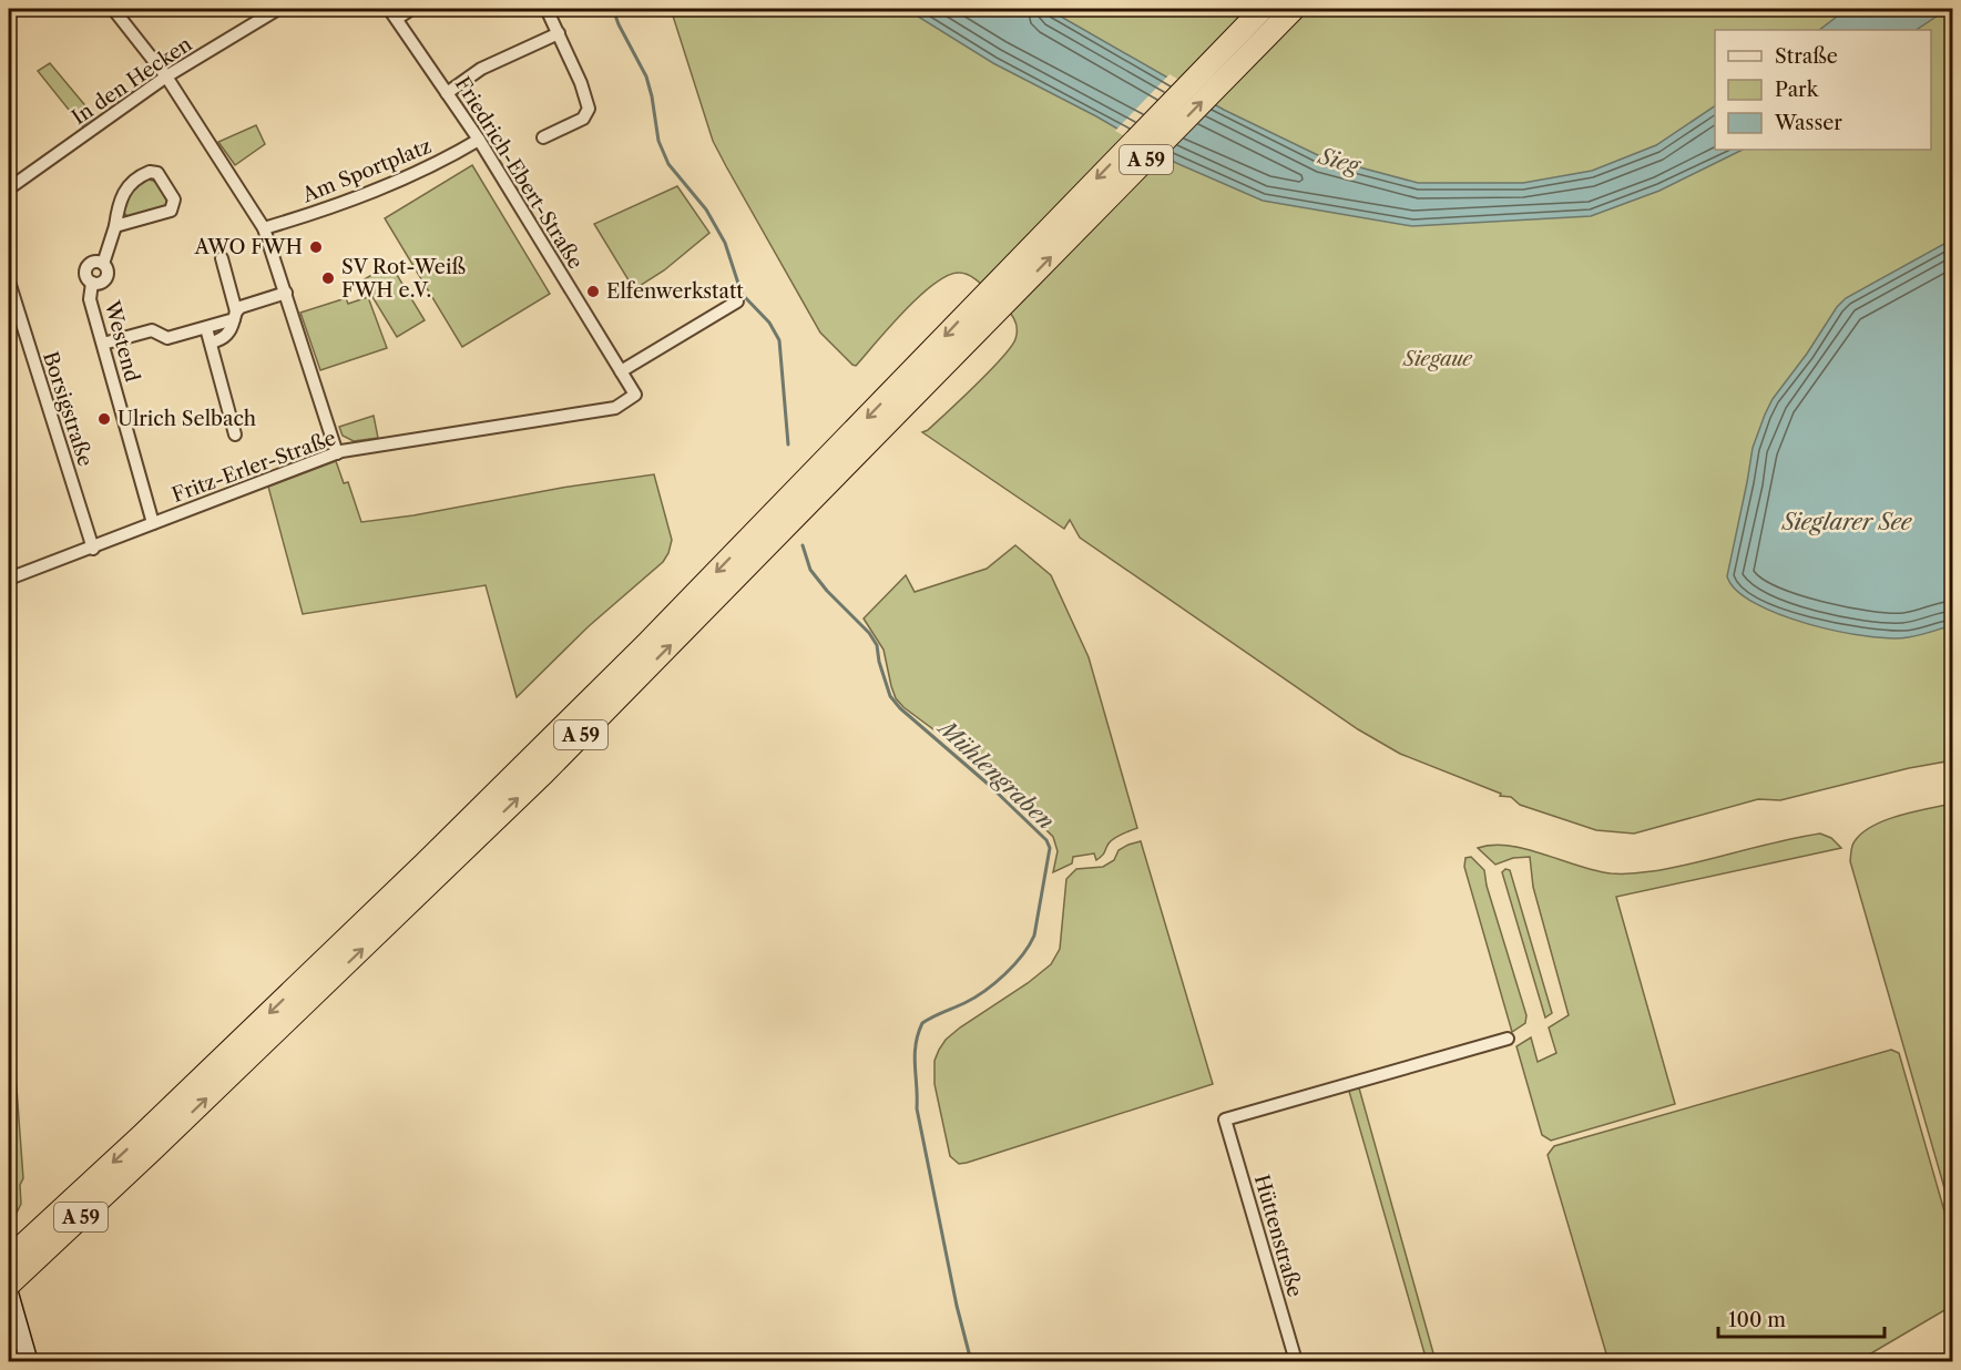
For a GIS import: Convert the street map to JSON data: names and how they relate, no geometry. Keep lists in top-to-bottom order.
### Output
{
  "streets": {
    "highway": ["A 59"],
    "street": [
      "In den Hecken",
      "Am Sportplatz",
      "Friedrich-Ebert-Straße",
      "Westend",
      "Borsigstraße",
      "Fritz-Erler-Straße",
      "Hüttenstraße"
    ]
  },
  "crossings": [
    ["Am Sportplatz", "Friedrich-Ebert-Straße"],
    ["Friedrich-Ebert-Straße", "Fritz-Erler-Straße"],
    ["Westend", "Fritz-Erler-Straße"],
    ["Borsigstraße", "Fritz-Erler-Straße"]
  ],
  "water": ["Sieg", "Sieglarer See", "Mühlengraben"],
  "parks": ["Siegaue"],
  "places": [
    "AWO FWH",
    "SV Rot-Weiß FWH e.V.",
    "Elfenwerkstatt",
    "Ulrich Selbach"
  ],
  "legend": ["Straße", "Park", "Wasser"],
  "scale_bar": "100 m"
}
